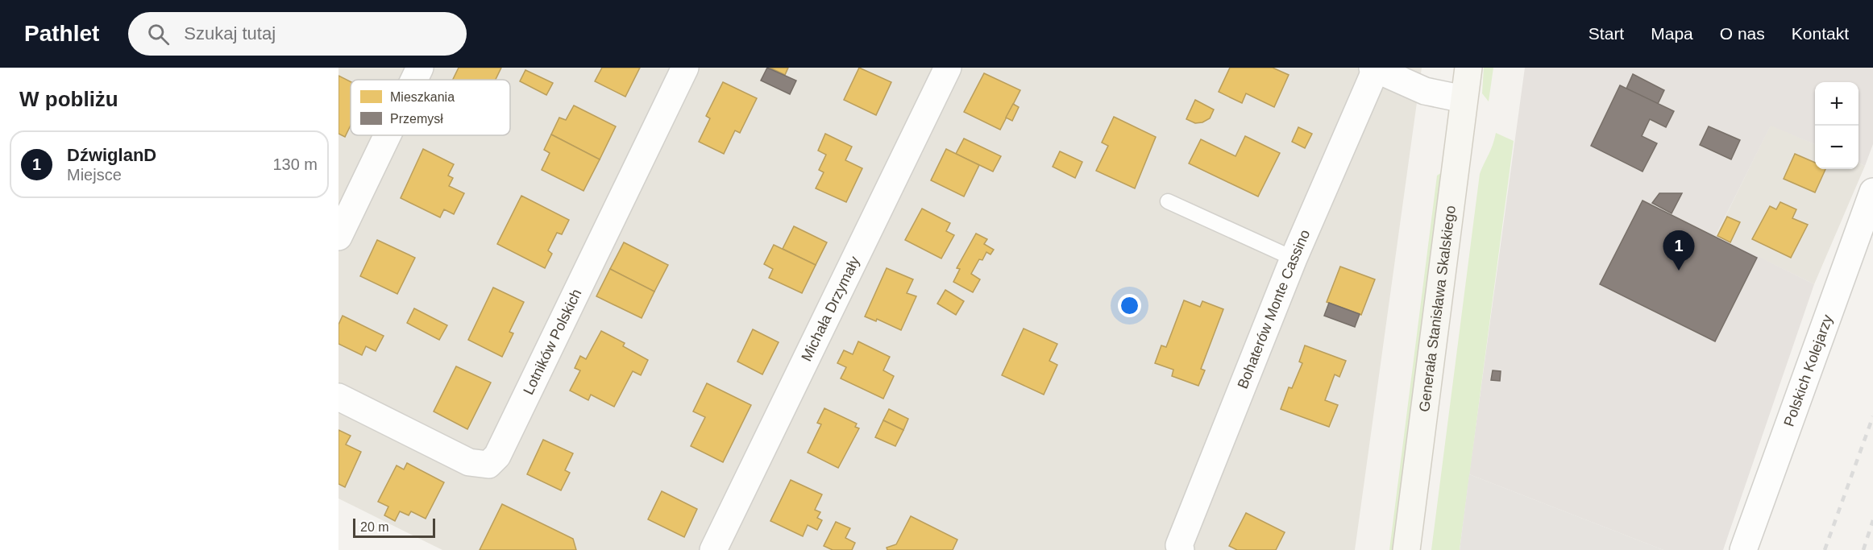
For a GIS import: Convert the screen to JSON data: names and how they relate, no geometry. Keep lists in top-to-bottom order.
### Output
{
  "streets": {
    "street": [
      "Bohaterów Monte Cassino",
      "Generała Stanisława Skalskiego",
      "Michała Drzymały",
      "Lotników Polskich",
      "Polskich Kolejarzy"
    ]
  },
  "crossings": [
    ["Bohaterów Monte Cassino", "Generała Stanisława Skalskiego"]
  ],
  "legend": ["Mieszkania", "Przemysł"],
  "scale_bar": "20 m",
  "page": {
    "header": "Pathlet",
    "search": "Szukaj tutaj",
    "nav": [
      "Start",
      "Mapa",
      "O nas",
      "Kontakt"
    ],
    "heading": "W pobliżu",
    "map_buttons": ["+", "−"],
    "list": [
      {
        "mark": "1",
        "name": "DźwiglanD",
        "note": "Miejsce",
        "value": "130 m"
      }
    ],
    "pins": "1",
    "scale": "20 m"
  }
}
